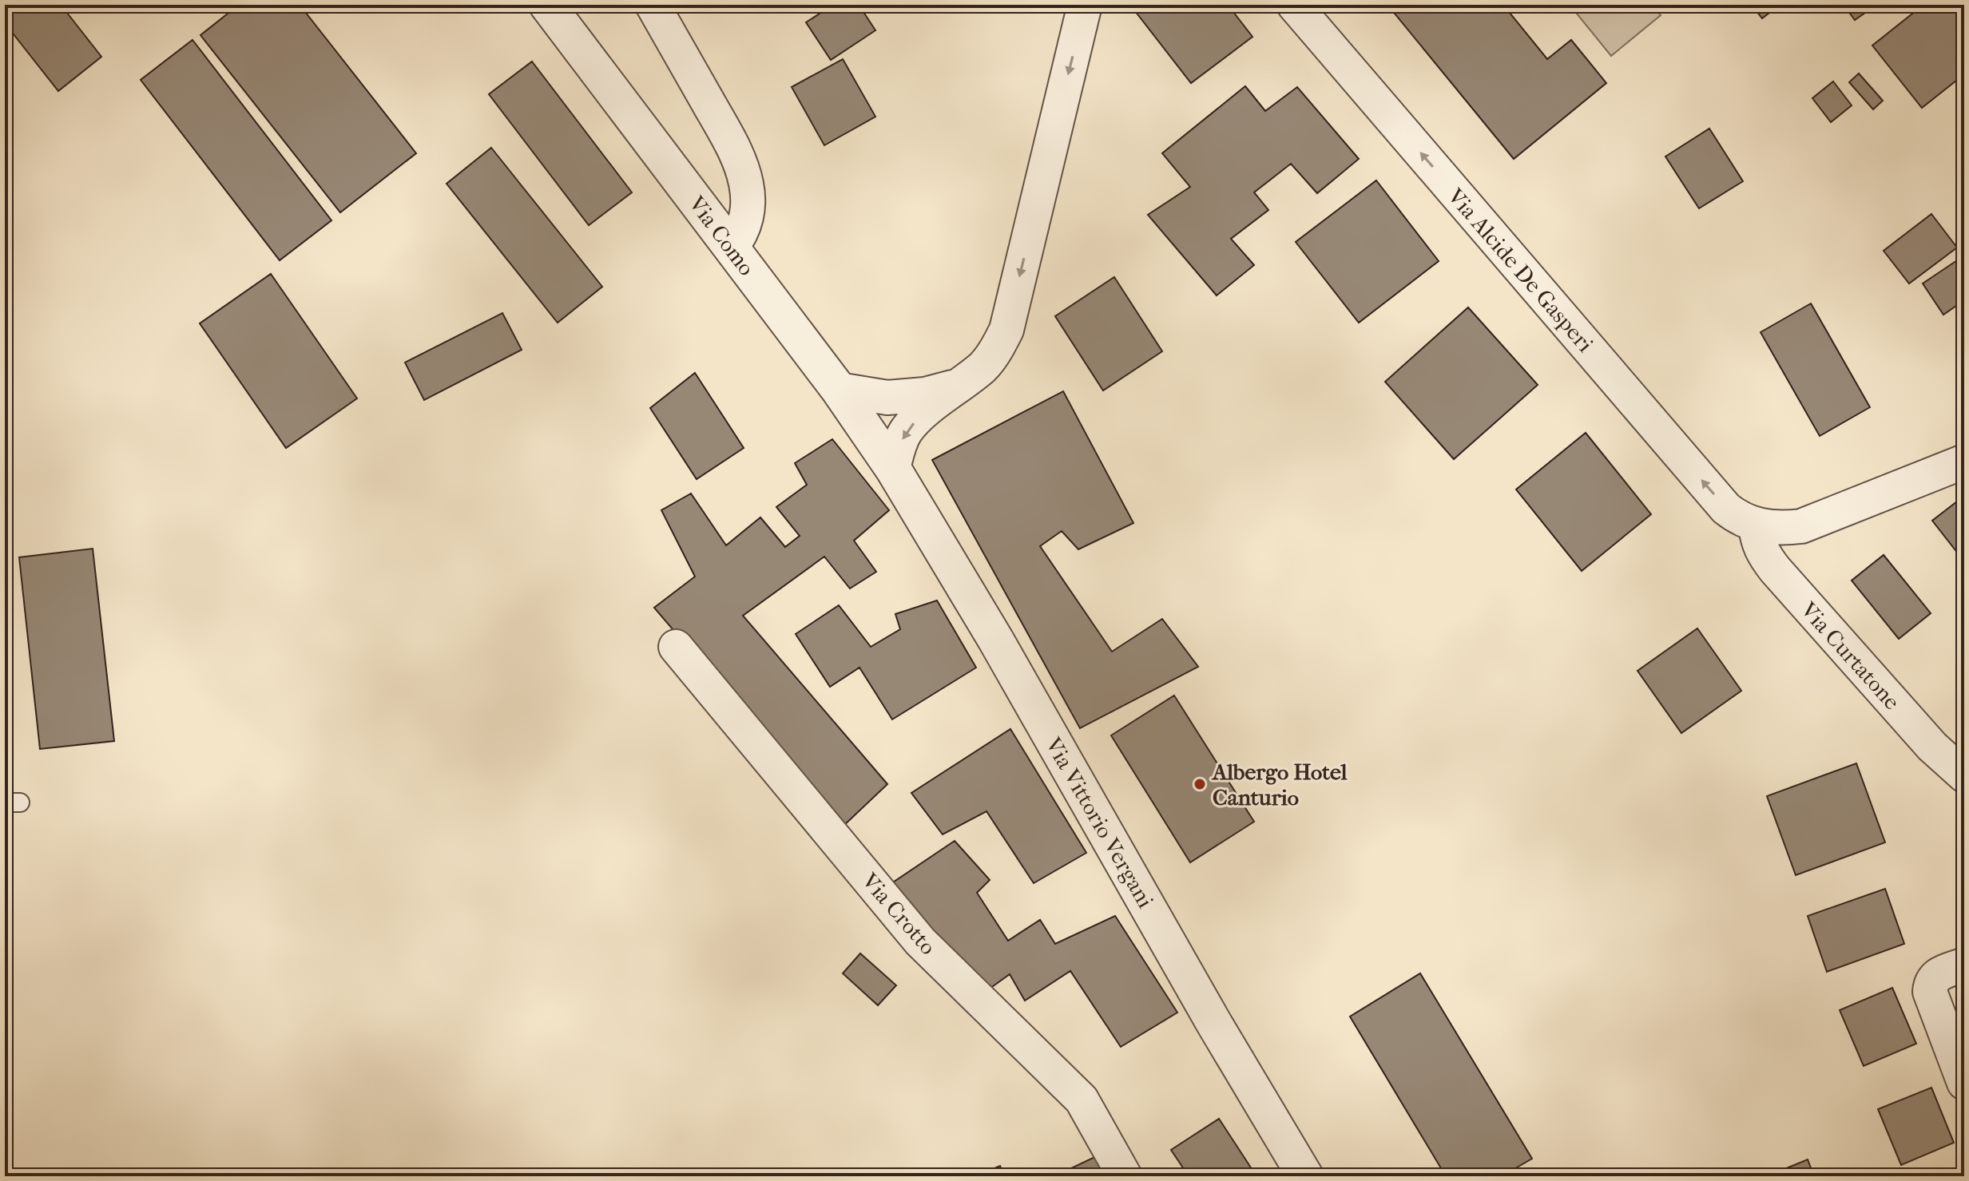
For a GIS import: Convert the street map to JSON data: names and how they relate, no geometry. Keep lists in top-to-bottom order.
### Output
{
  "streets": {
    "street": [
      "Via Como",
      "Via Alcide De Gasperi",
      "Via Curtatone",
      "Via Vittorio Vergani",
      "Via Crotto"
    ]
  },
  "crossings": [
    ["Via Como", "Via Vittorio Vergani"],
    ["Via Alcide De Gasperi", "Via Curtatone"]
  ],
  "one_way": ["Via Alcide De Gasperi"],
  "places": ["Albergo Hotel Canturio"]
}
